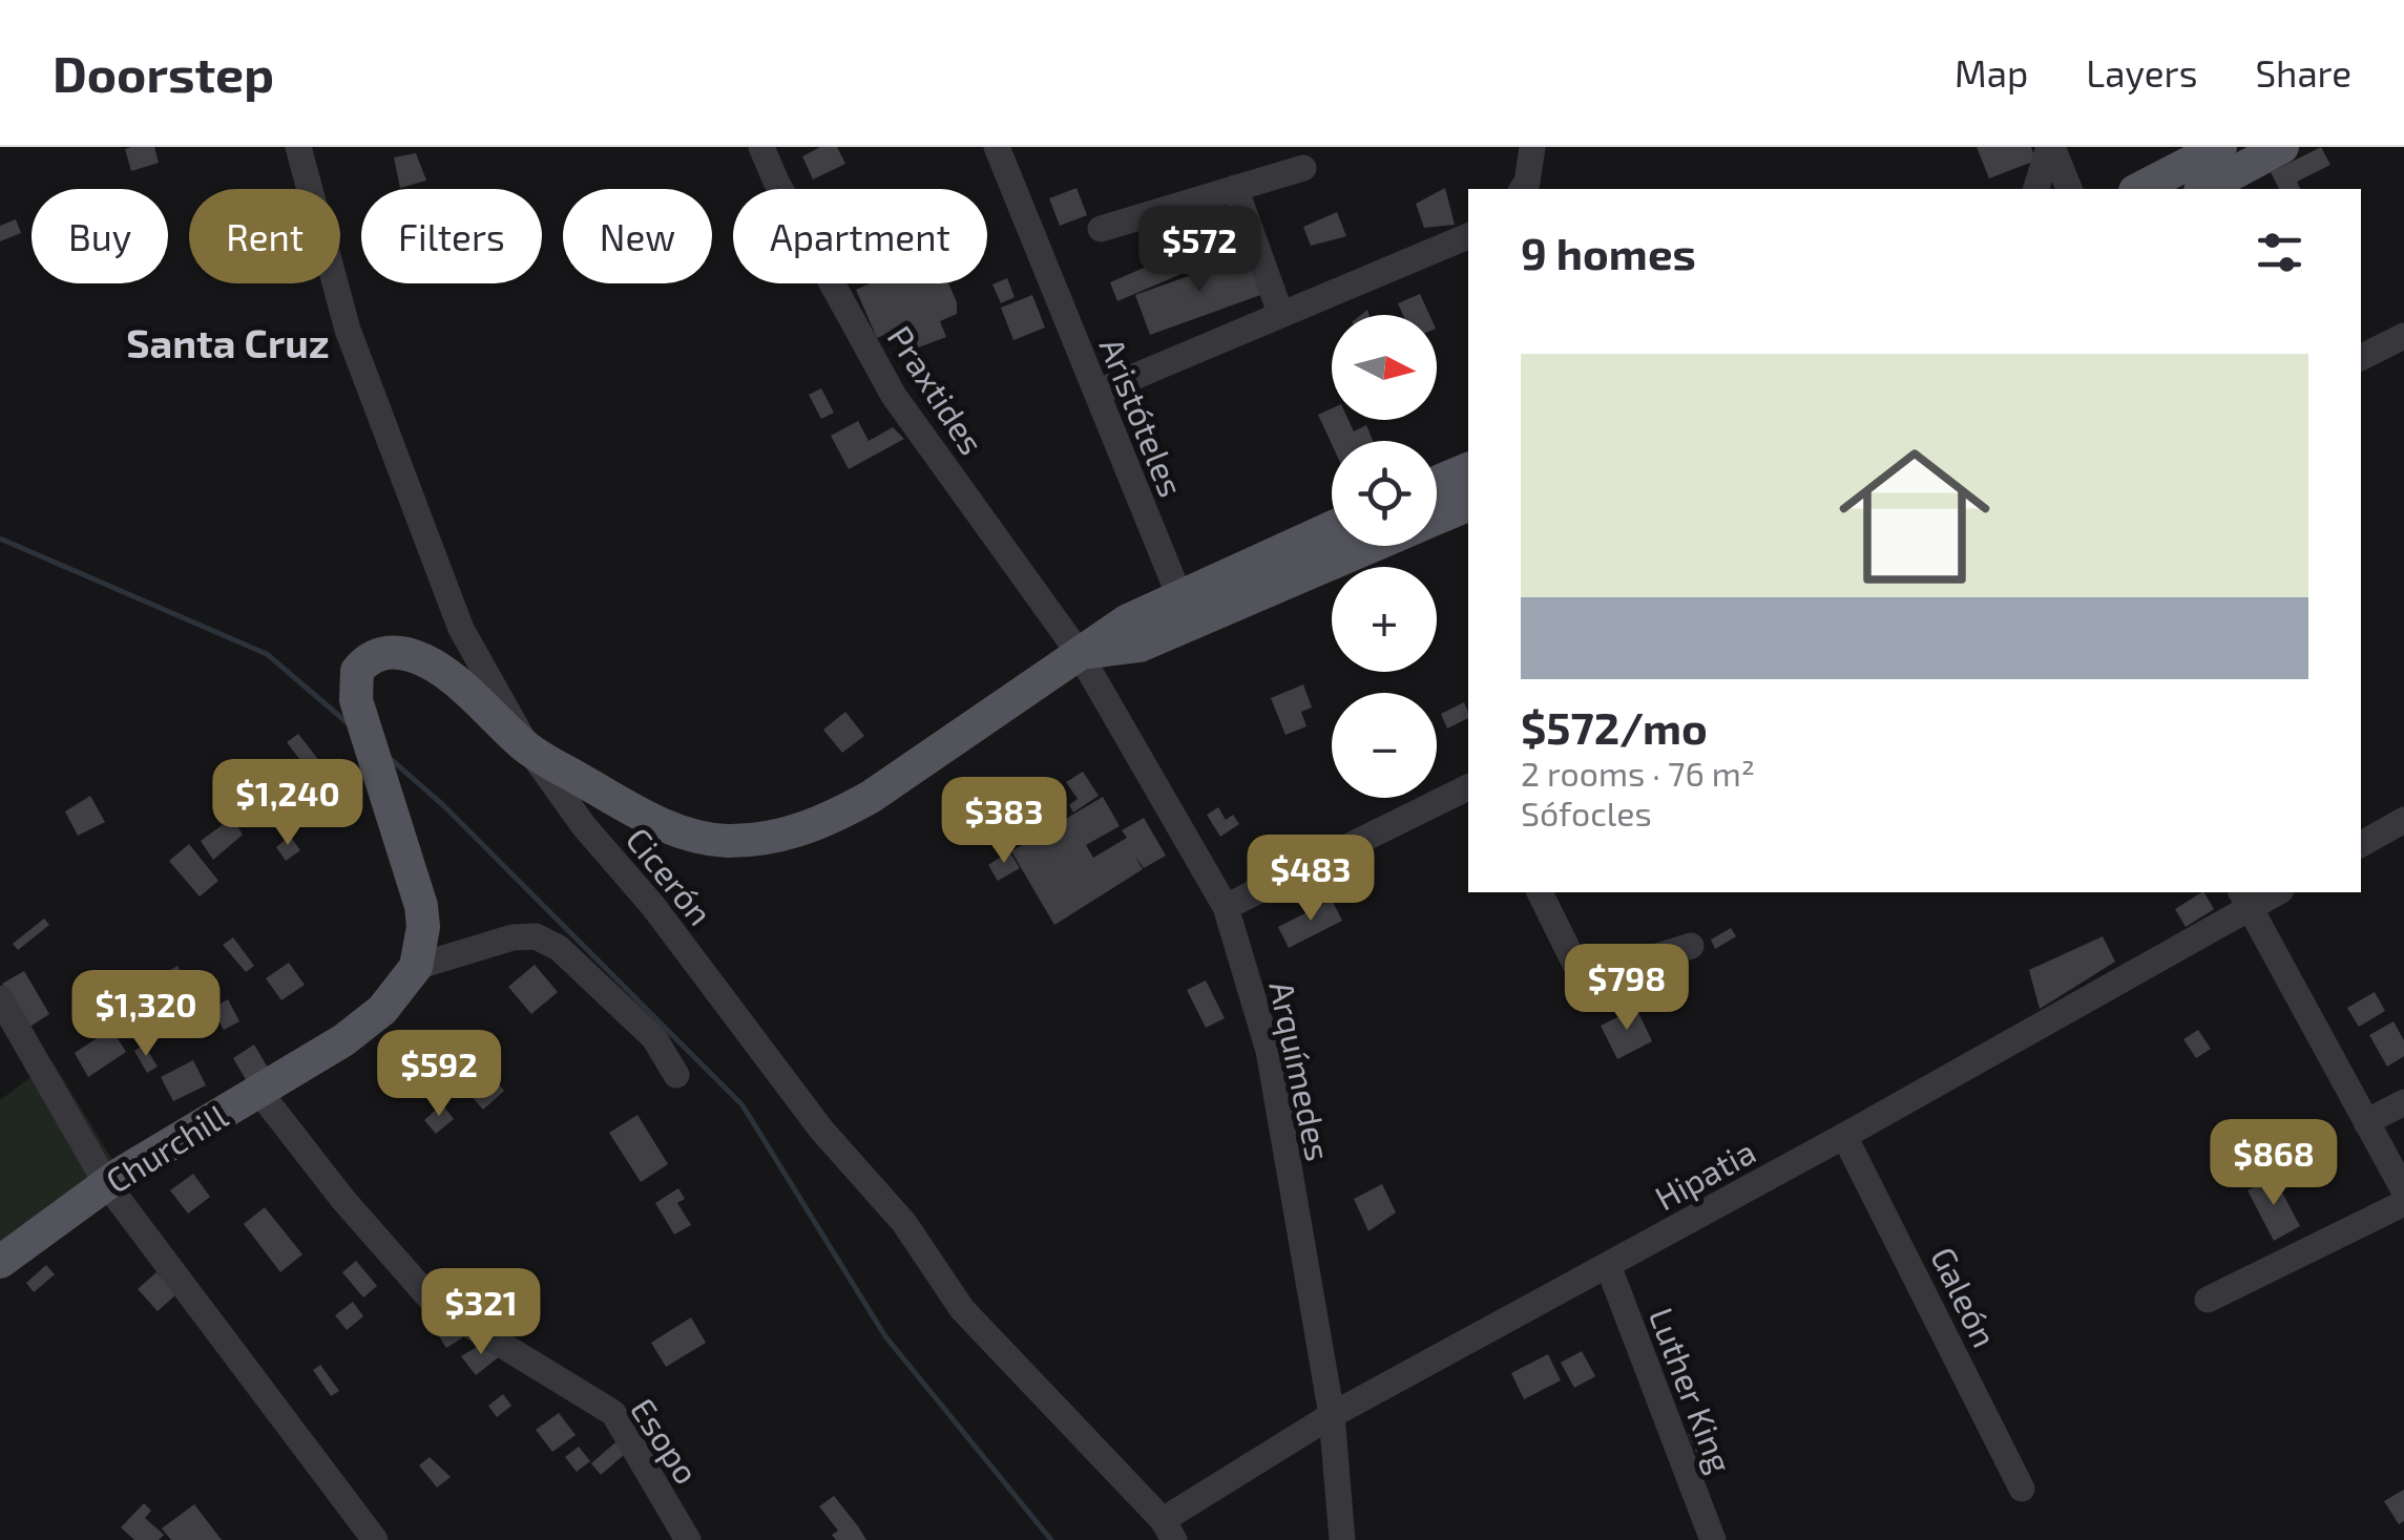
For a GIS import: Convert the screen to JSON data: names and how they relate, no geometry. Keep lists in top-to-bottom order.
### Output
{
  "streets": {
    "main road": ["Churchill"],
    "street": [
      "Praxtides",
      "Aristóteles",
      "Cicerón",
      "Arquímedes",
      "Hipatia",
      "Galeón",
      "Luther King",
      "Esopo"
    ]
  },
  "crossings": [
    ["Praxtides", "Arquímedes"],
    ["Cicerón", "Hipatia"],
    ["Arquímedes", "Hipatia"],
    ["Churchill", "Esopo"],
    ["Hipatia", "Galeón"],
    ["Hipatia", "Luther King"]
  ],
  "districts": ["Santa Cruz"],
  "north": "right",
  "page": {
    "header": "Doorstep",
    "nav": ["Map", "Layers", "Share"],
    "chip": [
      "Buy",
      "Rent",
      "Filters",
      "New",
      "Apartment"
    ],
    "heading": "9 homes",
    "price": [
      "$572",
      "$1,240",
      "$383",
      "$483",
      "$798",
      "$1,320",
      "$592",
      "$868",
      "$321"
    ],
    "map_buttons": ["+", "−"],
    "list": [
      {
        "name": "$572/mo",
        "note": "2 rooms · 76 m² · Sófocles"
      }
    ]
  }
}
